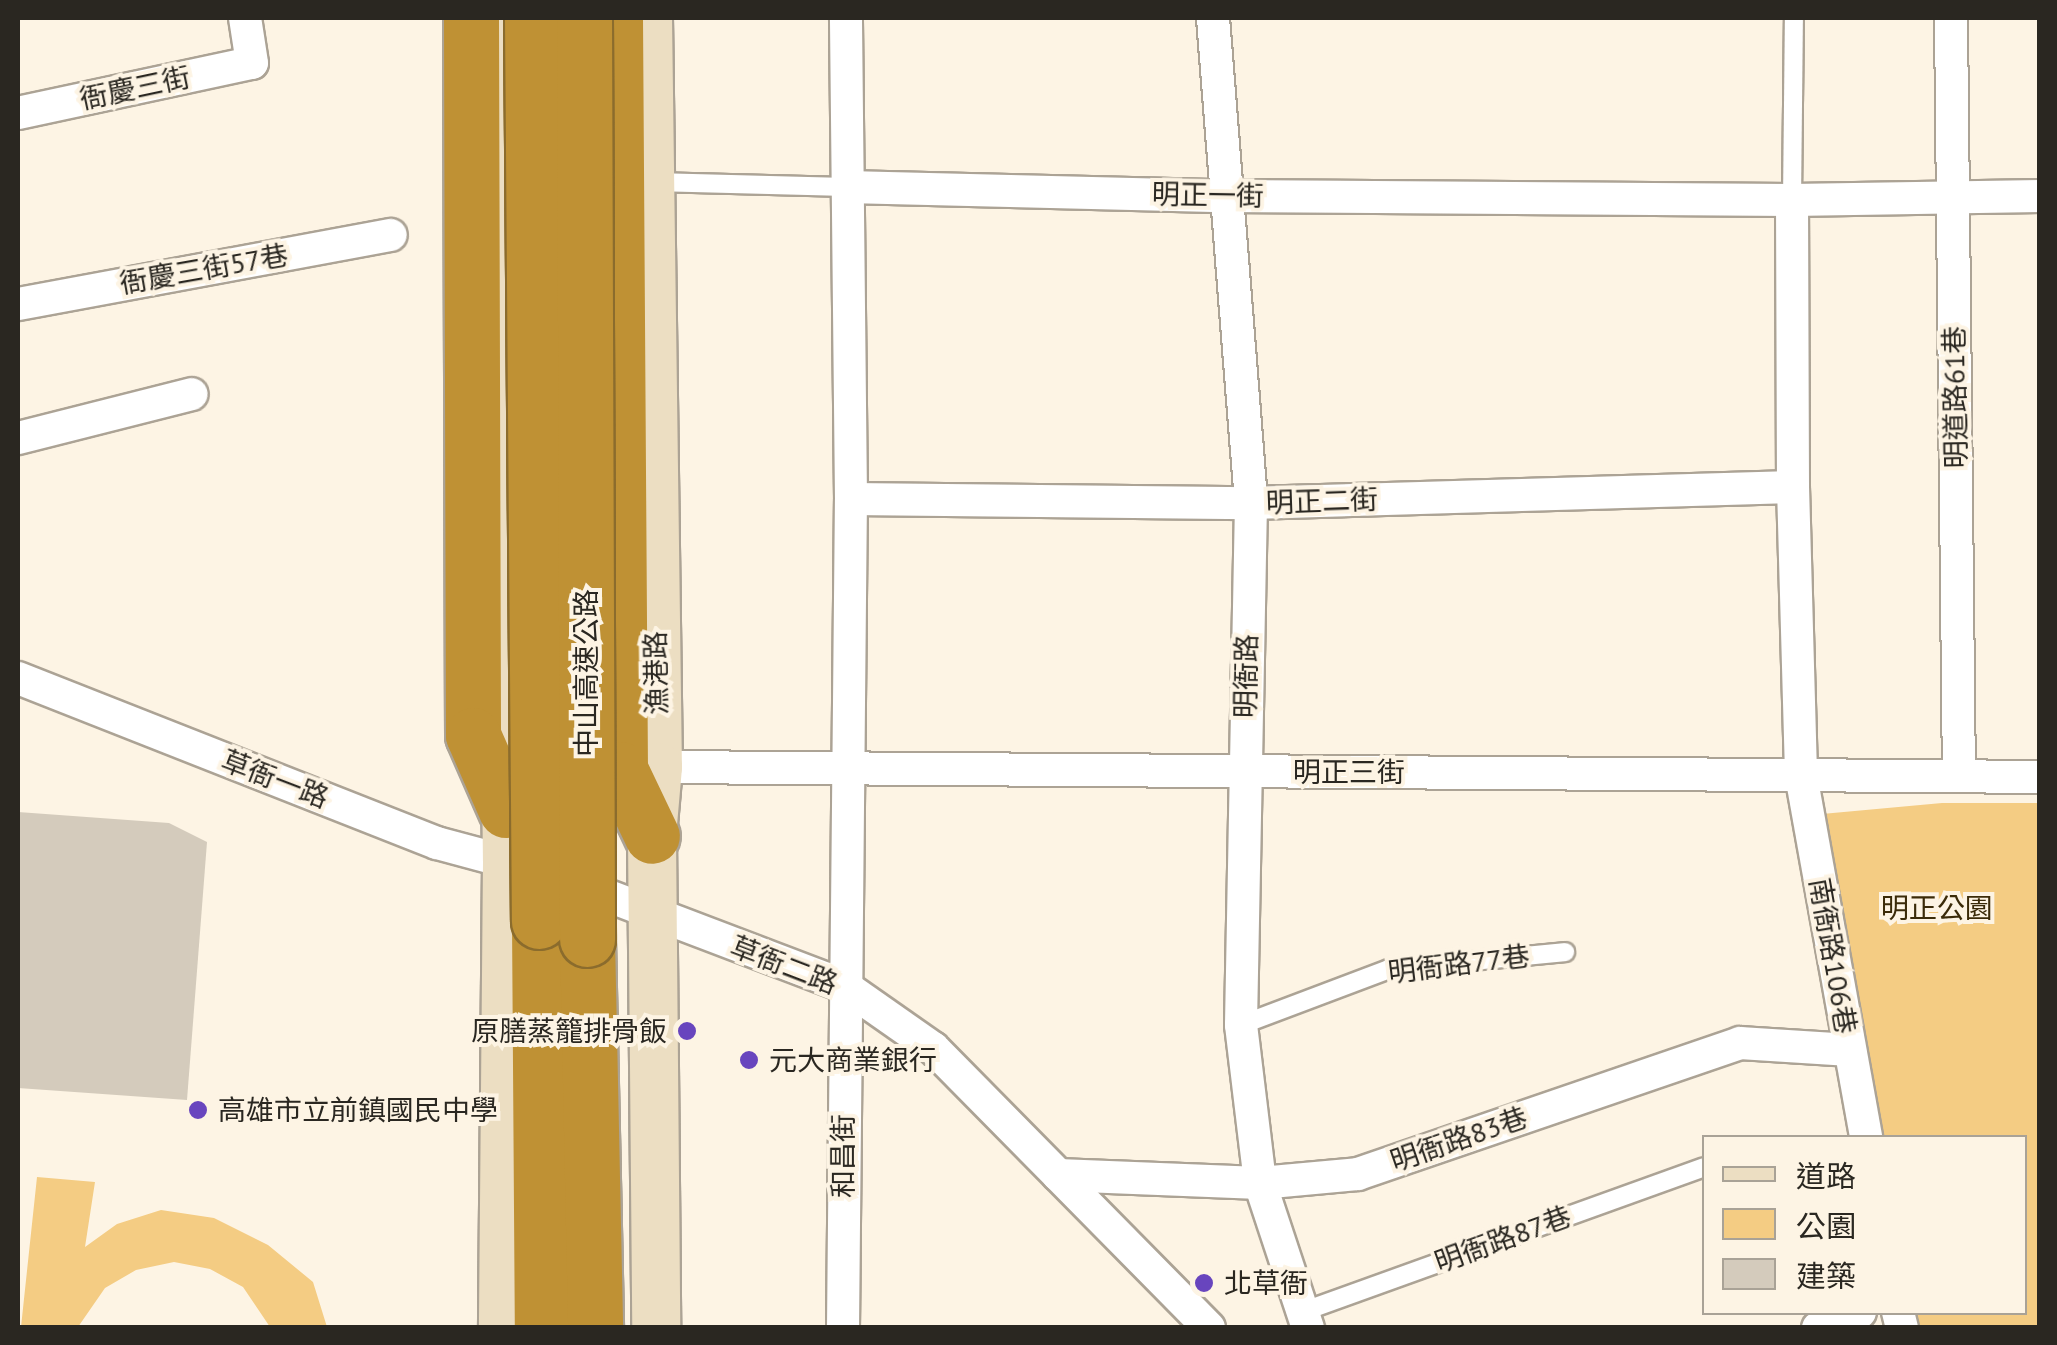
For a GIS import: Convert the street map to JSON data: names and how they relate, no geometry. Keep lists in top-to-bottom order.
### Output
{
  "streets": {
    "highway": ["中山高速公路"],
    "street": [
      "衙慶三街",
      "明正一街",
      "衙慶三街57巷",
      "明道路61巷",
      "明正二街",
      "漁港路",
      "明衙路",
      "明正三街",
      "草衙一路",
      "南衙路106巷",
      "草衙二路",
      "明衙路83巷",
      "和昌街"
    ],
    "lane": ["明衙路77巷", "明衙路87巷"]
  },
  "crossings": [
    ["明正一街", "明道路61巷"],
    ["明正一街", "明衙路"],
    ["明道路61巷", "明正三街"],
    ["明正二街", "明衙路"],
    ["漁港路", "明正三街"],
    ["漁港路", "草衙二路"],
    ["明衙路", "明正三街"],
    ["明衙路", "明衙路77巷"],
    ["明衙路", "明衙路83巷"],
    ["明衙路", "明衙路87巷"],
    ["明正三街", "南衙路106巷"],
    ["草衙一路", "草衙二路"],
    ["南衙路106巷", "明衙路83巷"],
    ["草衙二路", "明衙路83巷"],
    ["草衙二路", "和昌街"]
  ],
  "parks": ["明正公園"],
  "places": [
    "原膳蒸籠排骨飯",
    "元大商業銀行",
    "高雄市立前鎮國民中學",
    "北草衙"
  ],
  "legend": ["道路", "公園", "建築"]
}
